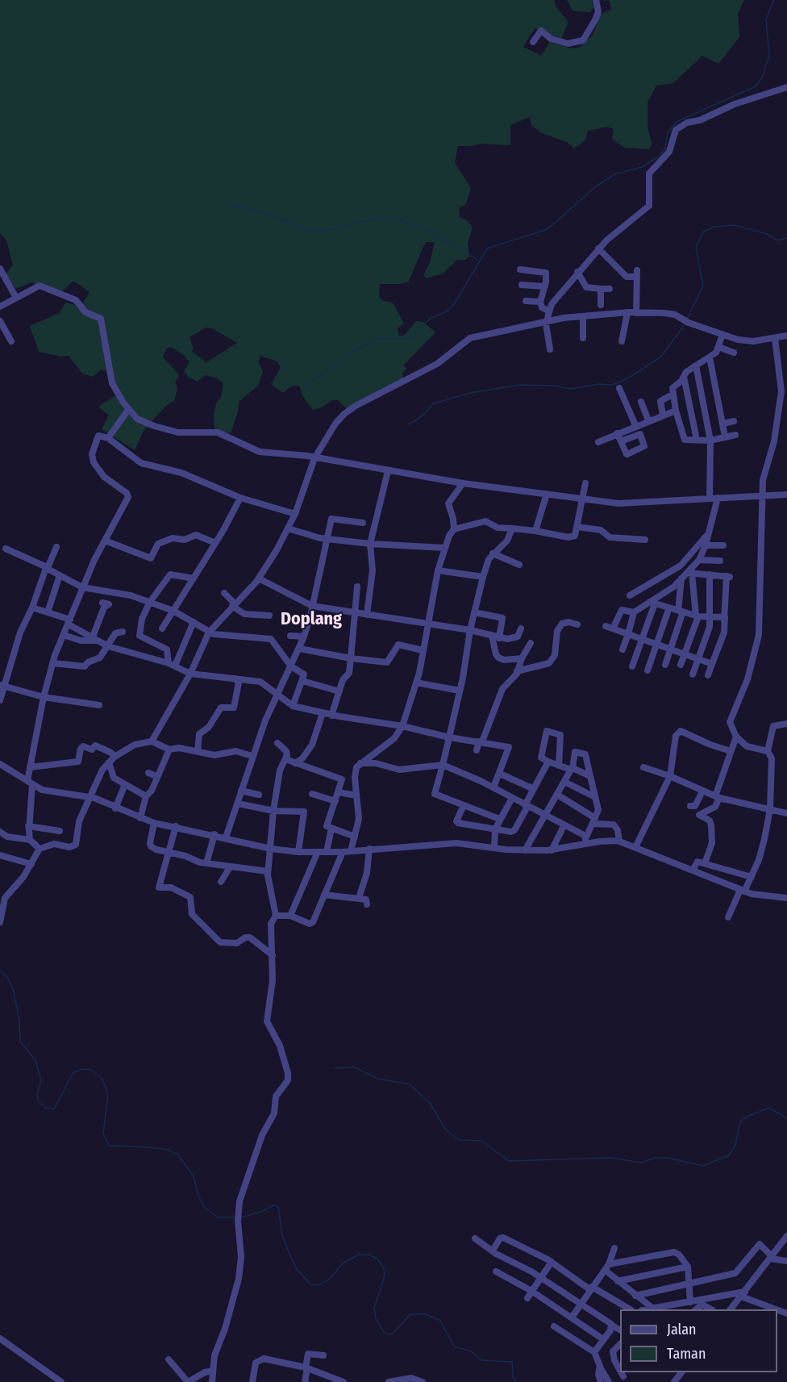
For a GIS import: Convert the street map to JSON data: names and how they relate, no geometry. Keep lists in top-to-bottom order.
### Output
{
  "districts": ["Doplang"],
  "legend": ["Jalan", "Taman"]
}
